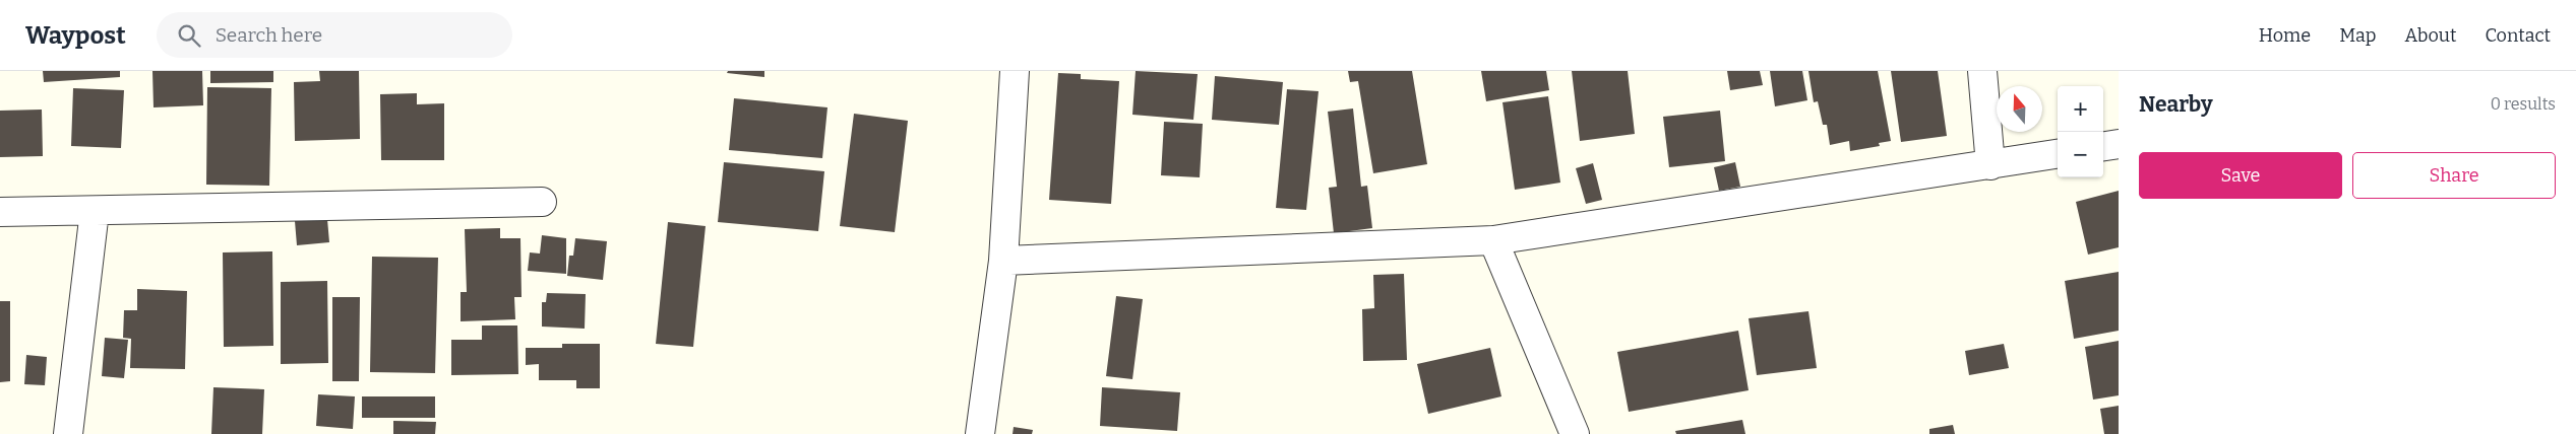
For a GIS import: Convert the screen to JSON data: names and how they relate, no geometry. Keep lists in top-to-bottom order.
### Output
{
  "north": "top",
  "page": {
    "header": "Waypost",
    "search": "Search here",
    "nav": [
      "Home",
      "Map",
      "About",
      "Contact"
    ],
    "heading": ["Nearby", "0 results"],
    "map_buttons": ["+", "−"],
    "buttons": ["Save", "Share"]
  }
}
